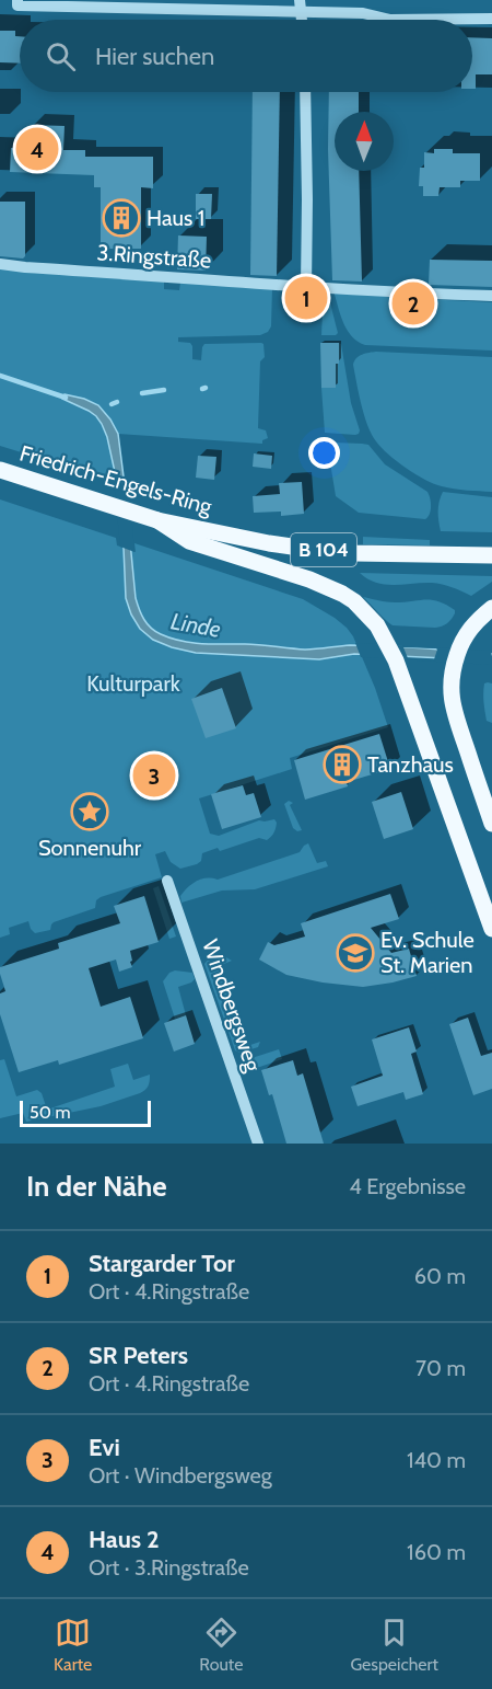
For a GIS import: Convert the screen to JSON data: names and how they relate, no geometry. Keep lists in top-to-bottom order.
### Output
{
  "streets": {
    "main road": ["Friedrich-Engels-Ring", "B 104"],
    "street": ["3.Ringstraße", "Windbergsweg"]
  },
  "water": ["Linde"],
  "parks": ["Kulturpark"],
  "places": {
    "building": ["Haus 1", "Tanzhaus"],
    "place": ["Sonnenuhr"],
    "school or university": ["Ev. Schule St. Marien"]
  },
  "scale_bar": "50 m",
  "north": "top",
  "page": {
    "search": "Hier suchen",
    "pins": [
      "4",
      "1",
      "2",
      "3"
    ],
    "scale": "50 m",
    "heading": ["In der Nähe", "4 Ergebnisse"],
    "list": [
      {
        "mark": "1",
        "name": "Stargarder Tor",
        "note": "Ort · 4.Ringstraße",
        "value": "60 m"
      },
      {
        "mark": "2",
        "name": "SR Peters",
        "note": "Ort · 4.Ringstraße",
        "value": "70 m"
      },
      {
        "mark": "3",
        "name": "Evi",
        "note": "Ort · Windbergsweg",
        "value": "140 m"
      },
      {
        "mark": "4",
        "name": "Haus 2",
        "note": "Ort · 3.Ringstraße",
        "value": "160 m"
      }
    ],
    "nav": ["Karte", "Route", "Gespeichert"]
  }
}
